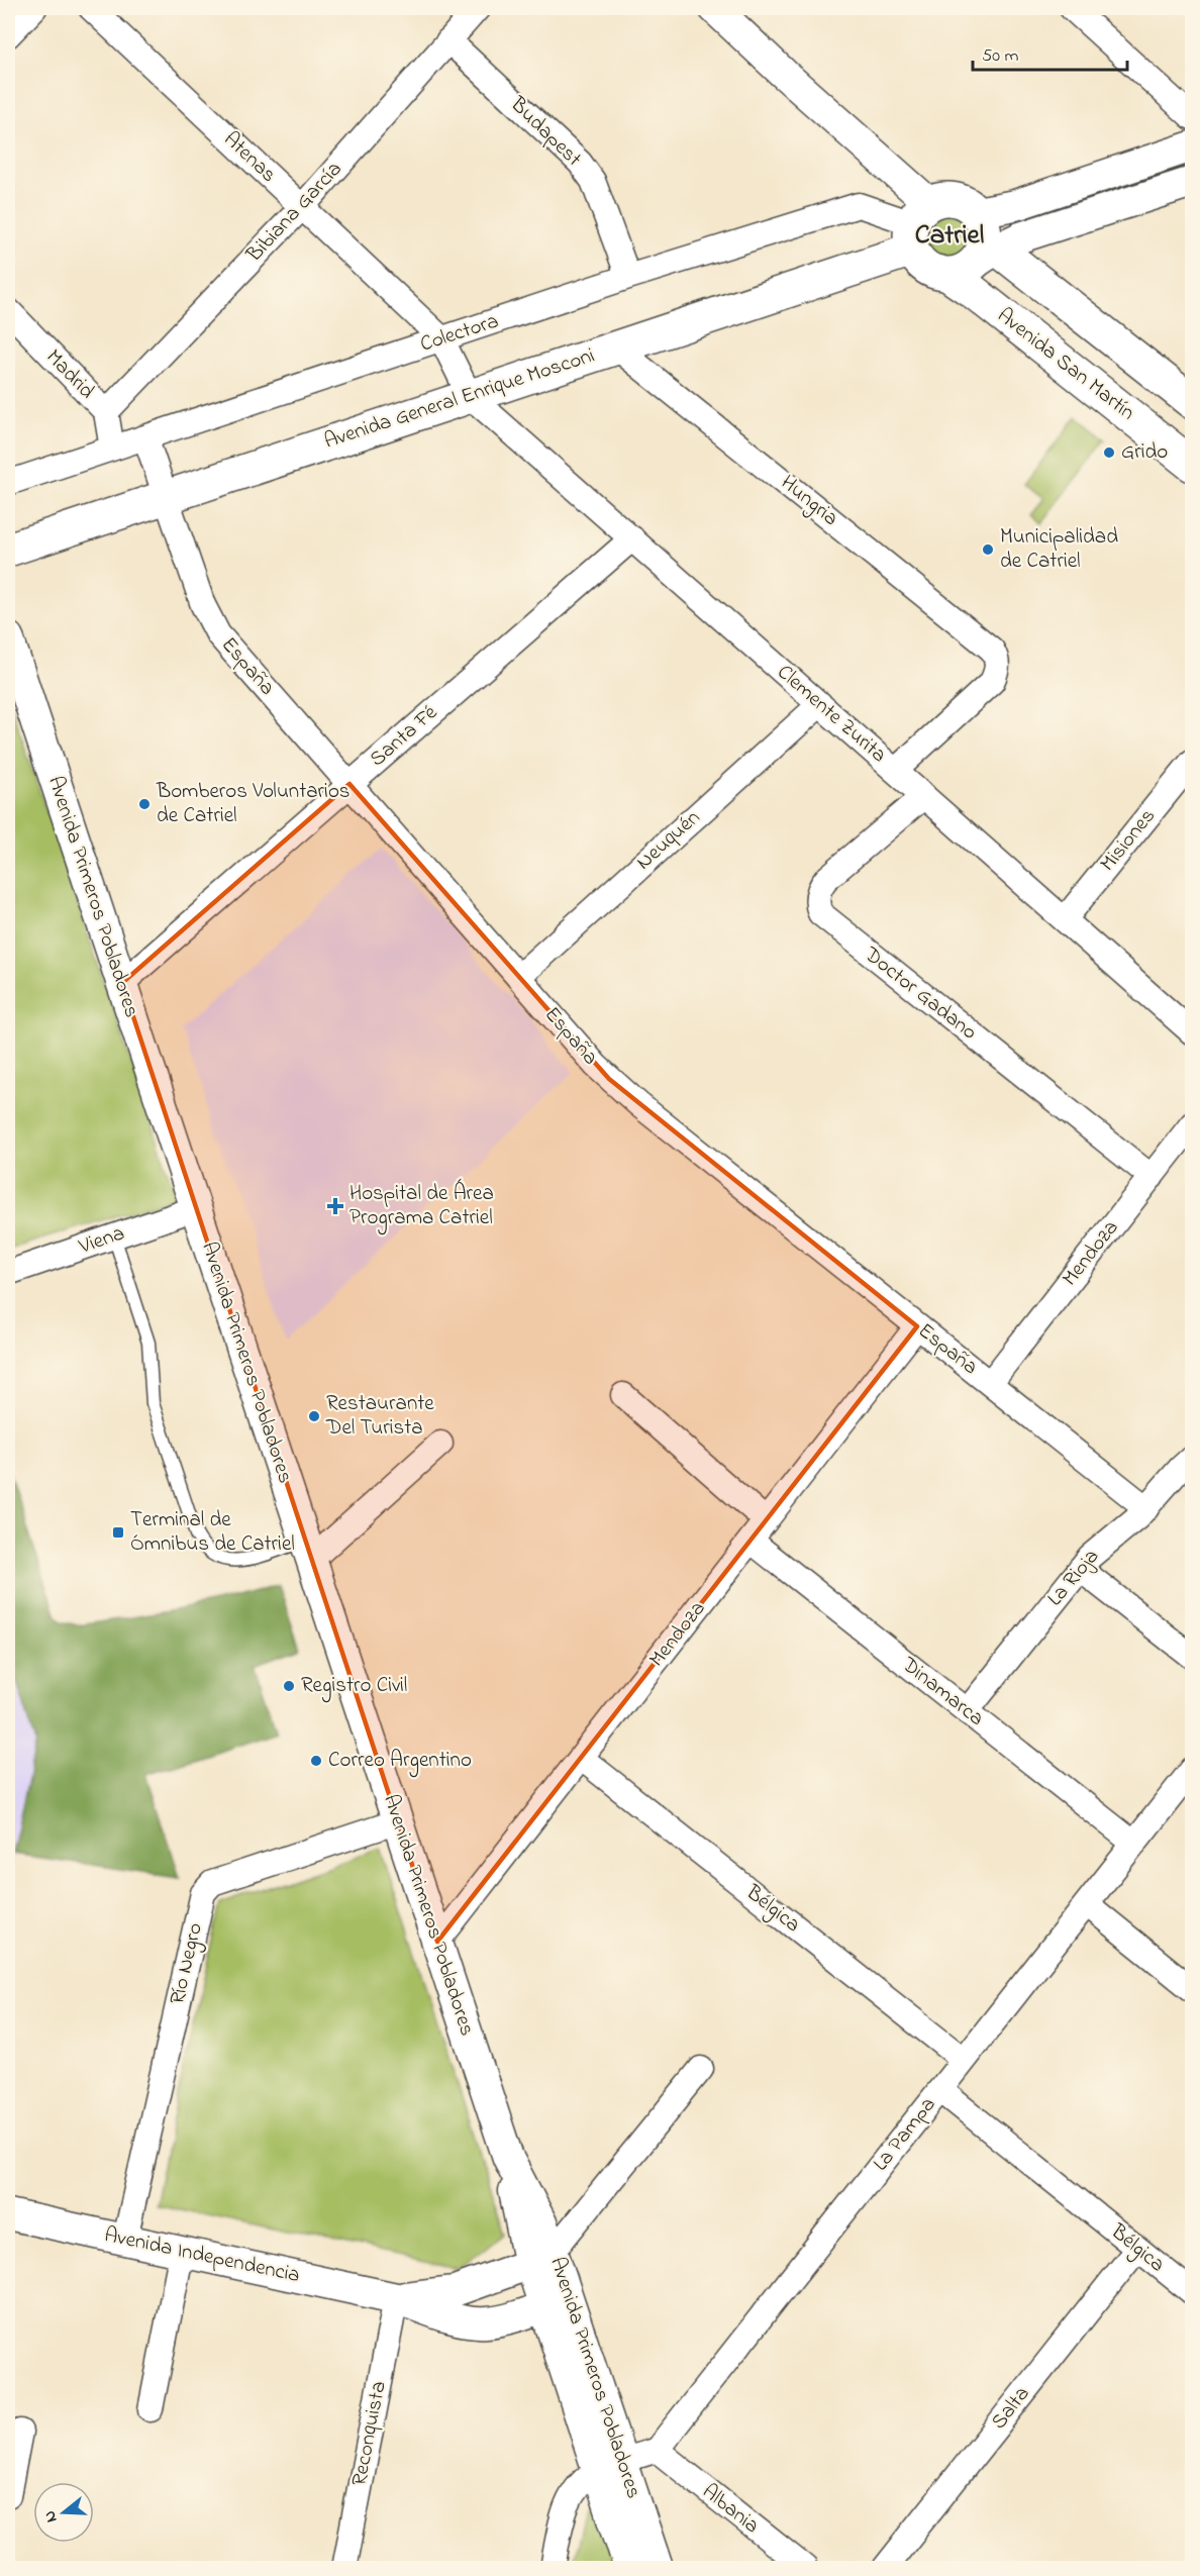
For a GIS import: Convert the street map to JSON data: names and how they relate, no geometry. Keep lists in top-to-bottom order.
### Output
{
  "streets": {
    "main road": ["Avenida San Martín", "Avenida General Enrique Mosconi"],
    "street": [
      "Budapest",
      "Atenas",
      "Bibiana García",
      "Colectora",
      "Madrid",
      "Hungria",
      "España",
      "Clemente Zurita",
      "Santa Fé",
      "Neuquén",
      "Misiones",
      "Avenida Primeros Pobladores",
      "Doctor Gadano",
      "Viena",
      "Mendoza",
      "La Rioja",
      "Dinamarca",
      "Bélgica",
      "Río Negro",
      "La Pampa",
      "Avenida Independencia",
      "Salta",
      "Reconquista",
      "Albania"
    ]
  },
  "crossings": [
    ["Budapest", "Bibiana García"],
    ["Budapest", "Colectora"],
    ["Atenas", "Bibiana García"],
    ["Atenas", "Colectora"],
    ["Atenas", "Avenida General Enrique Mosconi"],
    ["Atenas", "Clemente Zurita"],
    ["Bibiana García", "Madrid"],
    ["Colectora", "Avenida San Martín"],
    ["Colectora", "Madrid"],
    ["Colectora", "Avenida General Enrique Mosconi"],
    ["Colectora", "España"],
    ["Avenida San Martín", "Avenida General Enrique Mosconi"],
    ["Avenida General Enrique Mosconi", "Hungria"],
    ["Avenida General Enrique Mosconi", "España"],
    ["Avenida General Enrique Mosconi", "Clemente Zurita"],
    ["Hungria", "Clemente Zurita"],
    ["España", "Santa Fé"],
    ["España", "Neuquén"],
    ["España", "Mendoza"],
    ["España", "La Rioja"],
    ["Clemente Zurita", "Santa Fé"],
    ["Clemente Zurita", "Neuquén"],
    ["Clemente Zurita", "Misiones"],
    ["Clemente Zurita", "Doctor Gadano"],
    ["Santa Fé", "Avenida Primeros Pobladores"],
    ["Avenida Primeros Pobladores", "Viena"],
    ["Avenida Primeros Pobladores", "Mendoza"],
    ["Avenida Primeros Pobladores", "Río Negro"],
    ["Avenida Primeros Pobladores", "Avenida Independencia"],
    ["Doctor Gadano", "Mendoza"],
    ["Mendoza", "Dinamarca"],
    ["Mendoza", "Bélgica"],
    ["La Rioja", "Dinamarca"],
    ["Dinamarca", "La Pampa"],
    ["Bélgica", "La Pampa"],
    ["Bélgica", "Salta"],
    ["Río Negro", "Avenida Independencia"],
    ["La Pampa", "Albania"],
    ["Avenida Independencia", "Reconquista"]
  ],
  "districts": ["Catriel"],
  "places": {
    "other": [
      "Grido",
      "Municipalidad de Catriel",
      "Bomberos Voluntarios de Catriel",
      "Restaurante Del Turista",
      "Registro Civil",
      "Correo Argentino"
    ],
    "health": ["Hospital de Área Programa Catriel"],
    "transit": ["Terminal de Ómnibus de Catriel"]
  },
  "scale_bar": "50 m",
  "north": "left"
}
